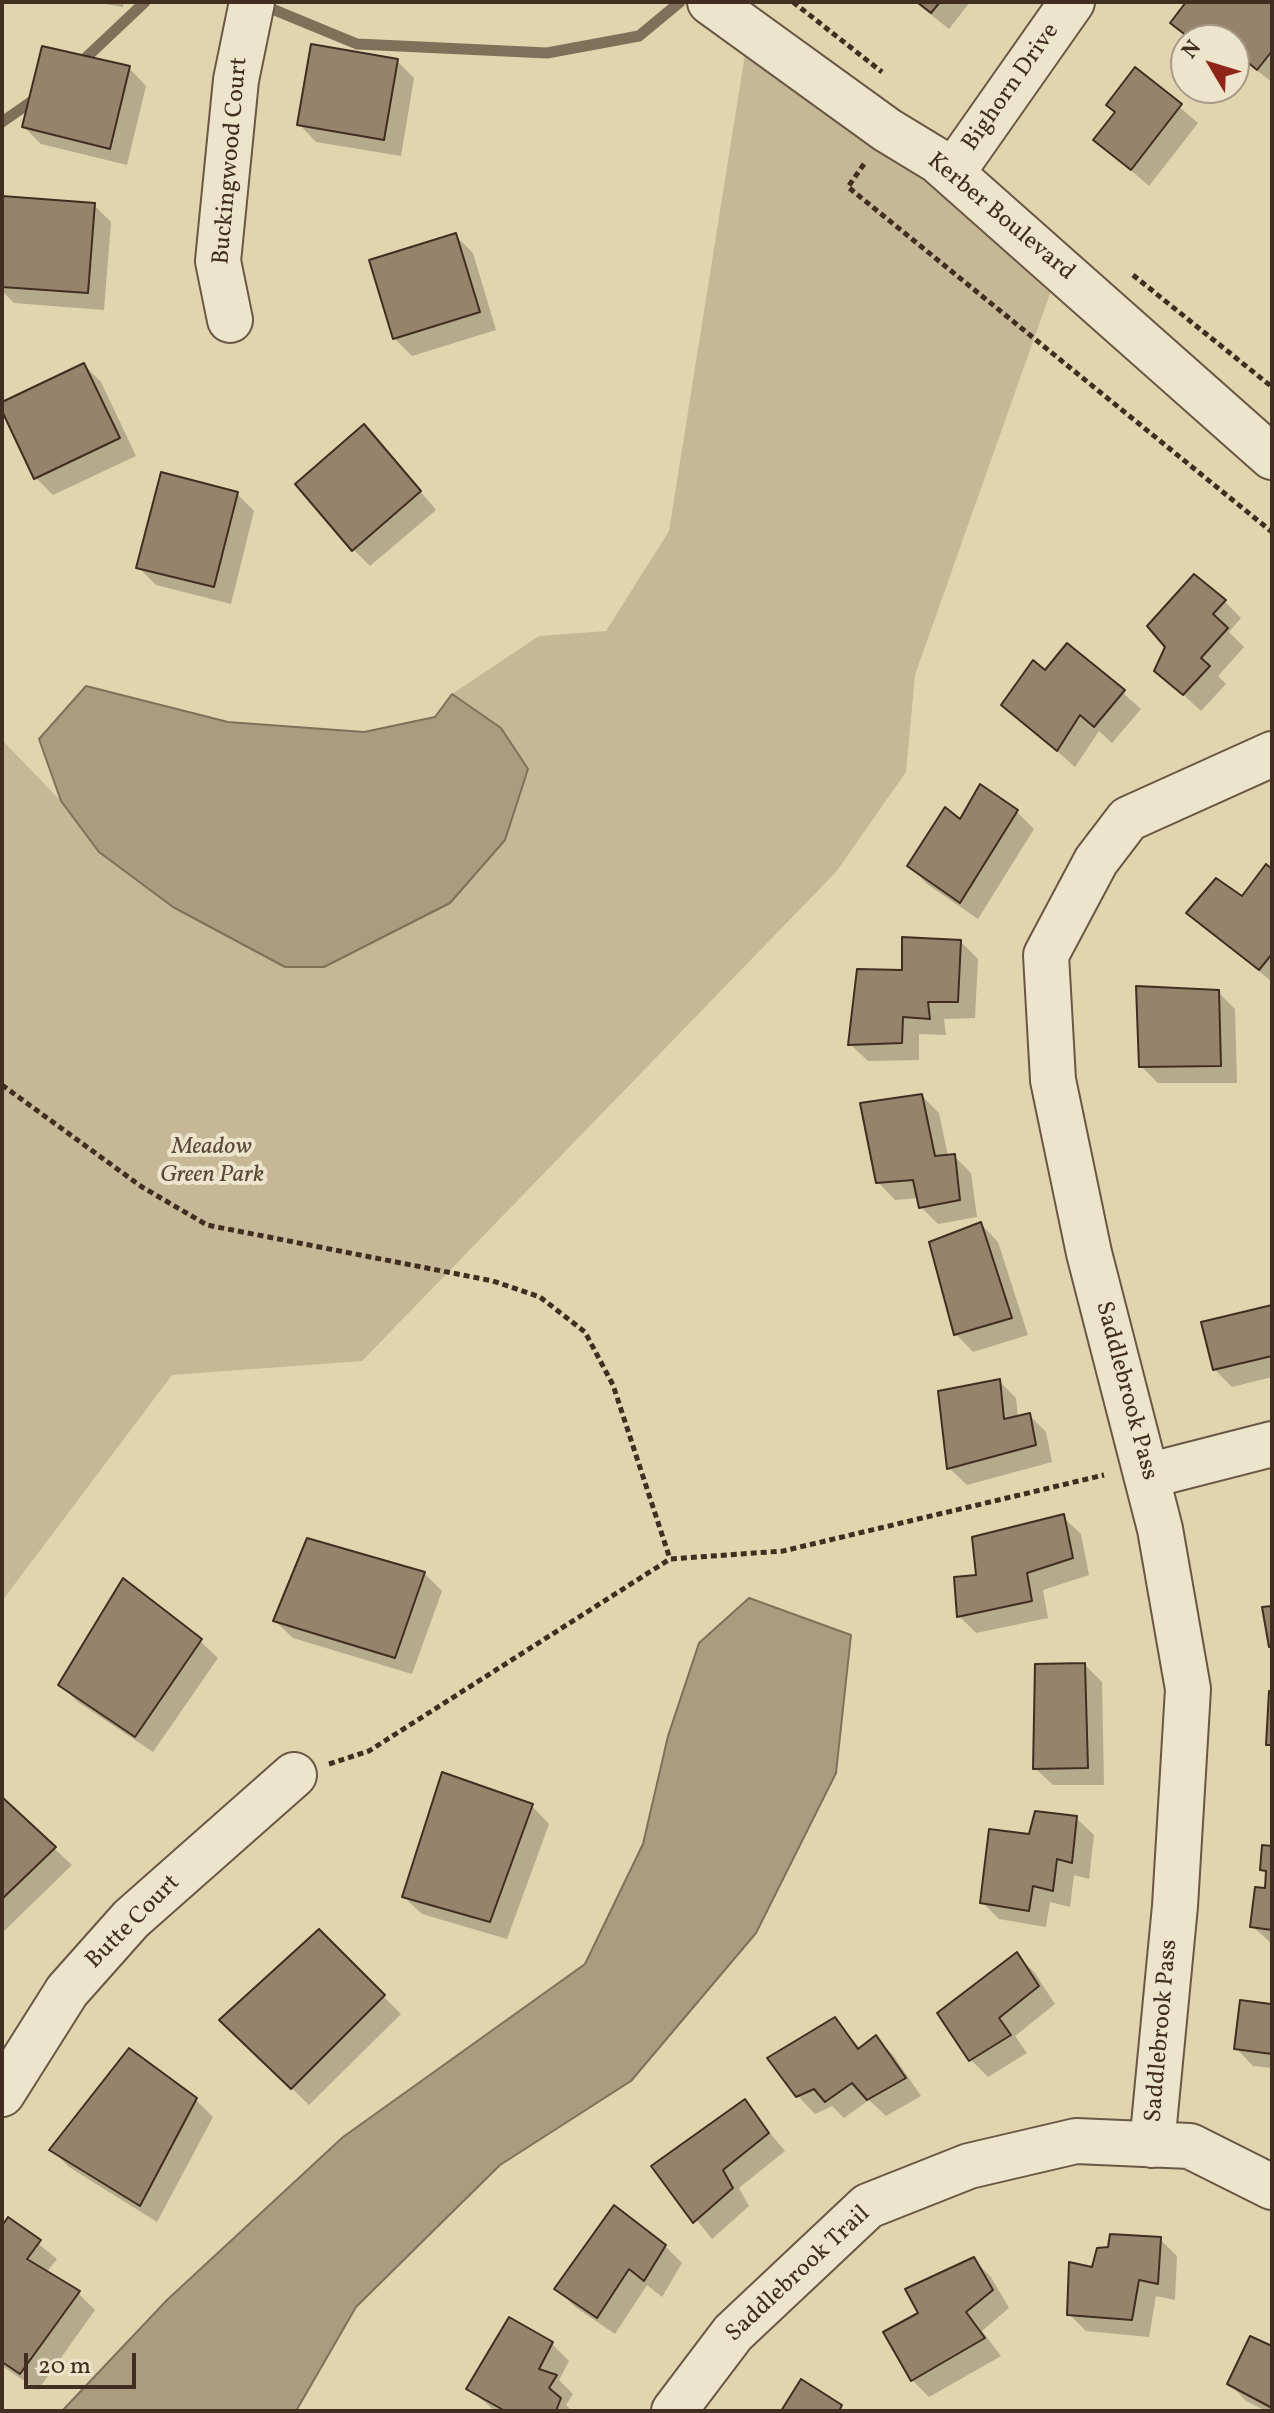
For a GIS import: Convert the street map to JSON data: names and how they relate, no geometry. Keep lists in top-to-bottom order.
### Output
{
  "streets": {
    "street": [
      "Bighorn Drive",
      "Buckingwood Court",
      "Kerber Boulevard",
      "Saddlebrook Pass",
      "Butte Court",
      "Saddlebrook Trail"
    ]
  },
  "crossings": [
    ["Bighorn Drive", "Kerber Boulevard"],
    ["Saddlebrook Pass", "Saddlebrook Trail"]
  ],
  "parks": ["Meadow Green Park"],
  "scale_bar": "20 m",
  "north": "top left"
}
